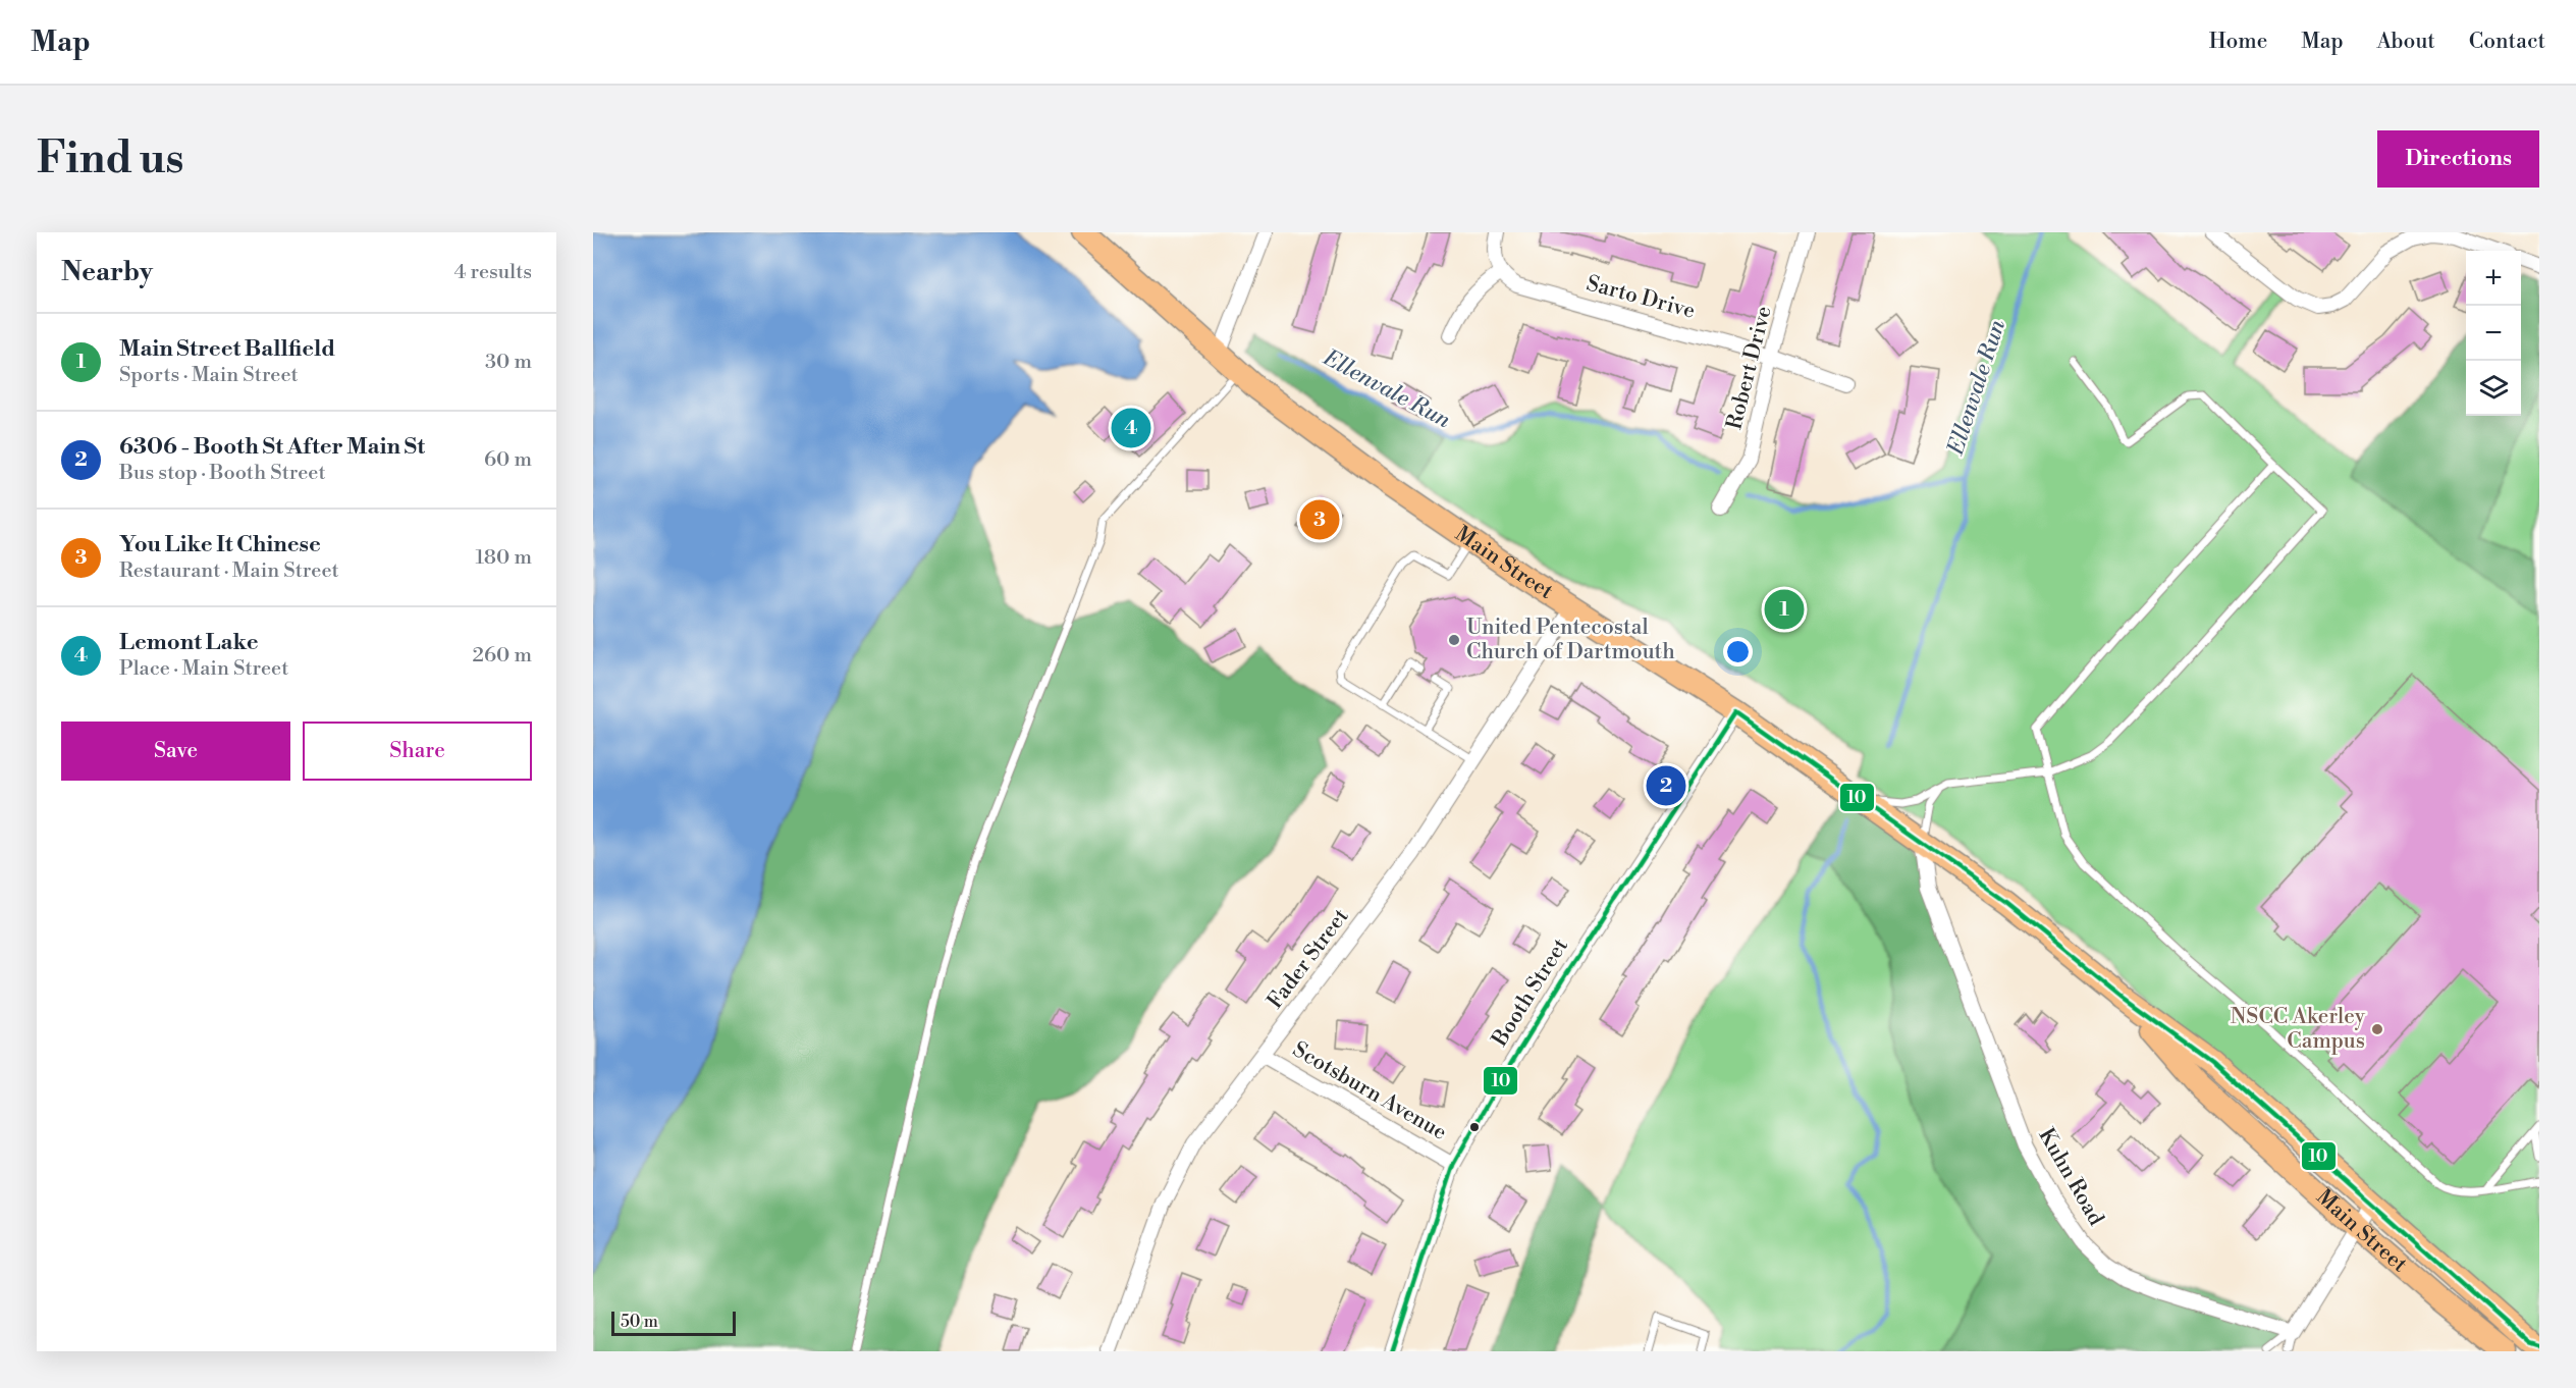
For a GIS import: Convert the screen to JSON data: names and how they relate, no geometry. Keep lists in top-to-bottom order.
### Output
{
  "streets": {
    "main road": ["Main Street"],
    "street": [
      "Sarto Drive",
      "Robert Drive",
      "Fader Street",
      "Booth Street",
      "Scotsburn Avenue",
      "Kuhn Road"
    ]
  },
  "crossings": [
    ["Sarto Drive", "Robert Drive"],
    ["Main Street", "Fader Street"],
    ["Main Street", "Booth Street"],
    ["Main Street", "Kuhn Road"],
    ["Fader Street", "Scotsburn Avenue"],
    ["Booth Street", "Scotsburn Avenue"]
  ],
  "water": ["Ellenvale Run"],
  "places": ["United Pentecostal Church of Dartmouth", "NSCC Akerley Campus"],
  "lines": ["transit line 10"],
  "scale_bar": "50 m",
  "page": {
    "header": "Map",
    "nav": [
      "Home",
      "Map",
      "About",
      "Contact"
    ],
    "buttons": [
      "Directions",
      ["Save", "Share"]
    ],
    "title": "Find us",
    "heading": ["Nearby", "4 results"],
    "map_buttons": ["+", "−"],
    "list": [
      {
        "mark": "1",
        "name": "Main Street Ballfield",
        "note": "Sports · Main Street",
        "value": "30 m"
      },
      {
        "mark": "2",
        "name": "6306 - Booth St After Main St",
        "note": "Bus stop · Booth Street",
        "value": "60 m"
      },
      {
        "mark": "3",
        "name": "You Like It Chinese",
        "note": "Restaurant · Main Street",
        "value": "180 m"
      },
      {
        "mark": "4",
        "name": "Lemont Lake",
        "note": "Place · Main Street",
        "value": "260 m"
      }
    ],
    "pins": [
      "4",
      "3",
      "1",
      "2"
    ],
    "scale": "50 m"
  }
}
